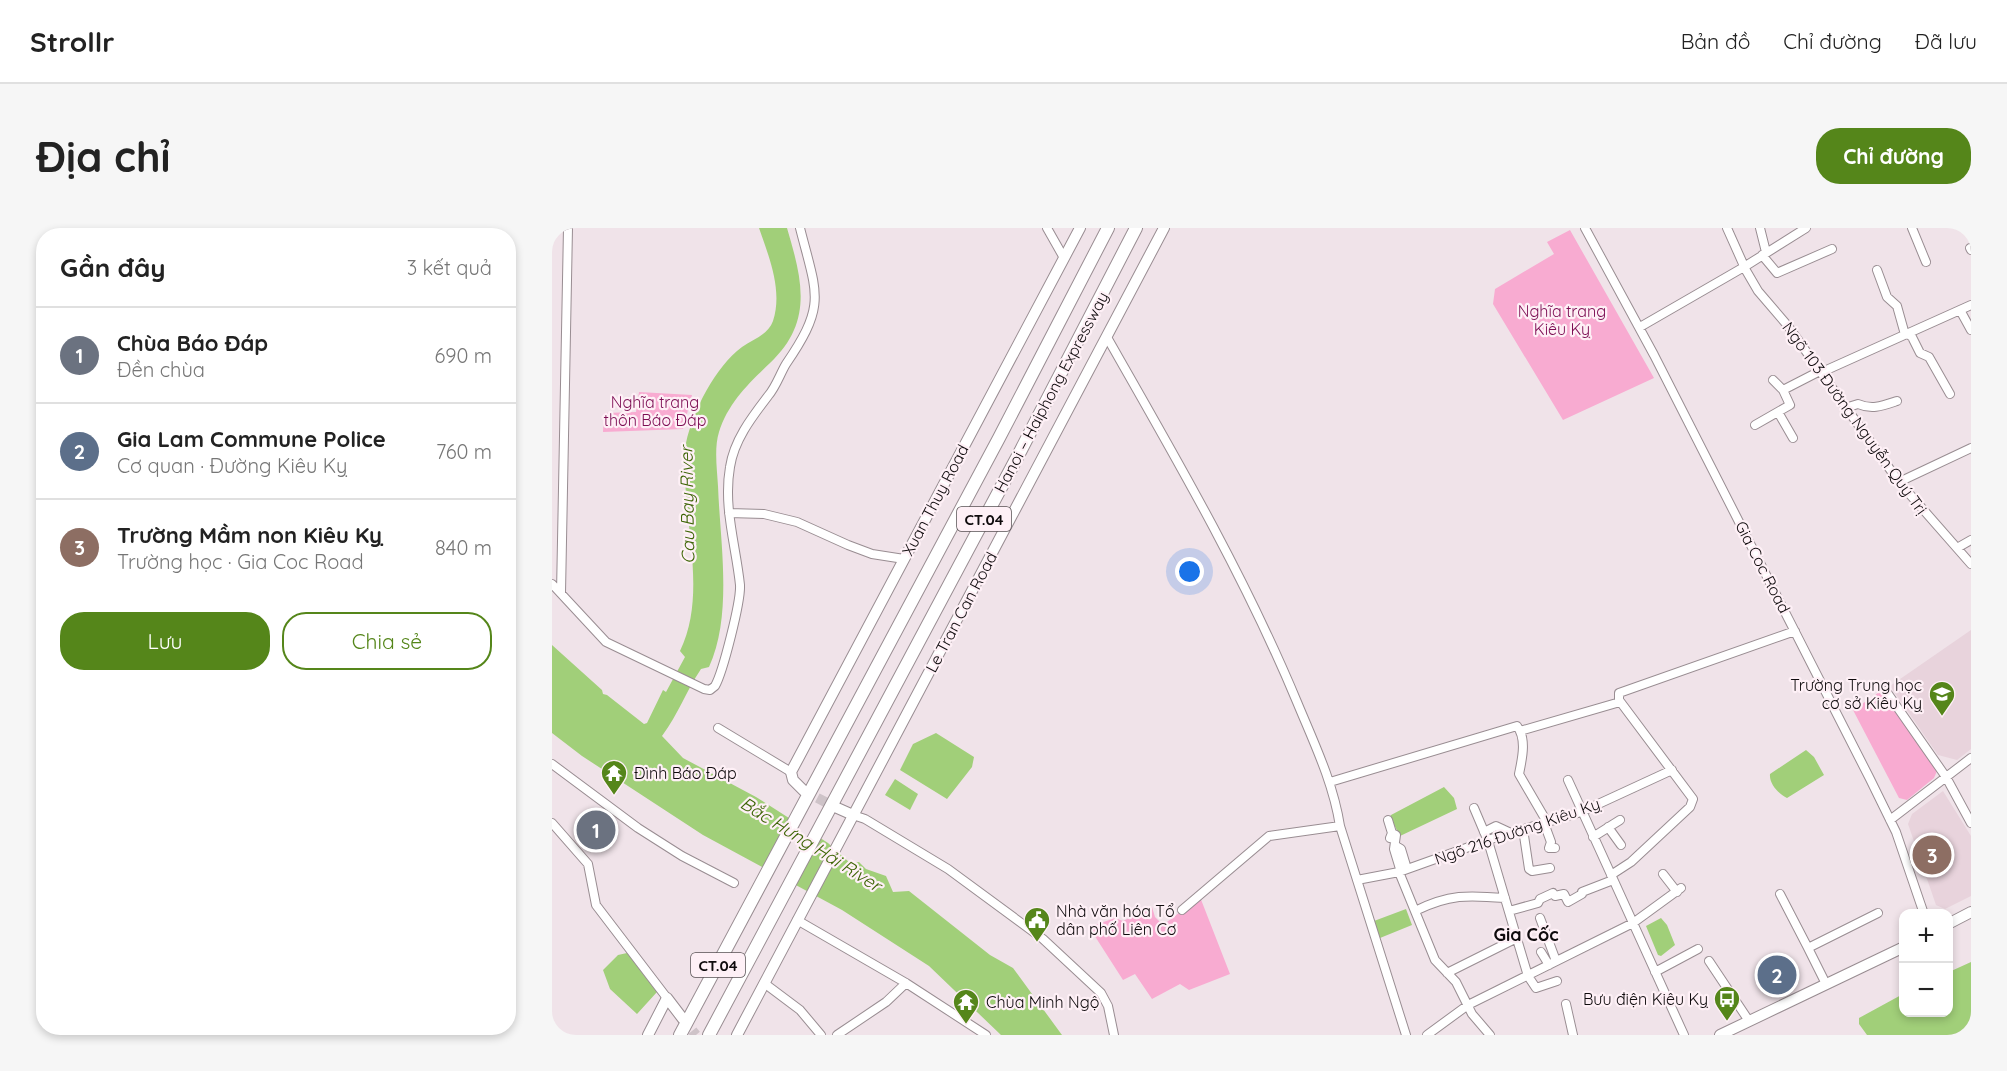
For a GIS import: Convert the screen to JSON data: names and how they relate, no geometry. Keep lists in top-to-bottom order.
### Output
{
  "streets": {
    "highway": ["Hanoi – Haiphong Expressway", "CT.04"],
    "main road": ["Xuan Thuy Road", "Le Tran Can Road"],
    "street": ["Ngõ 103 Đường Nguyễn Quý Trị", "Gia Coc Road", "Ngõ 216 Đường Kiêu Kỵ"]
  },
  "crossings": [
    ["Hanoi – Haiphong Expressway", "CT.04"]
  ],
  "districts": ["Gia Cốc"],
  "water": ["Cau Bay River", "Bắc Hưng Hải River"],
  "parks": ["Nghĩa trang Kiêu Kỵ", "Nghĩa trang thôn Báo Đáp"],
  "places": {
    "school or university": ["Trường Trung học cơ sở Kiêu Kỵ"],
    "temple": ["Đình Báo Đáp", "Chùa Minh Ngộ"],
    "public building": ["Nhà văn hóa Tổ dân phố Liên Cơ"],
    "bus stop": ["Bưu điện Kiêu Kỵ"]
  },
  "page": {
    "header": "Strollr",
    "nav": ["Bản đồ", "Chỉ đường", "Đã lưu"],
    "buttons": [
      "Chỉ đường",
      ["Lưu", "Chia sẻ"]
    ],
    "title": "Địa chỉ",
    "heading": ["Gần đây", "3 kết quả"],
    "list": [
      {
        "mark": "1",
        "name": "Chùa Báo Đáp",
        "note": "Đền chùa",
        "value": "690 m"
      },
      {
        "mark": "2",
        "name": "Gia Lam Commune Police",
        "note": "Cơ quan · Đường Kiêu Kỵ",
        "value": "760 m"
      },
      {
        "mark": "3",
        "name": "Trường Mầm non Kiêu Kỵ",
        "note": "Trường học · Gia Coc Road",
        "value": "840 m"
      }
    ],
    "pins": ["1", "3", "2"],
    "map_buttons": ["+", "−"]
  }
}
